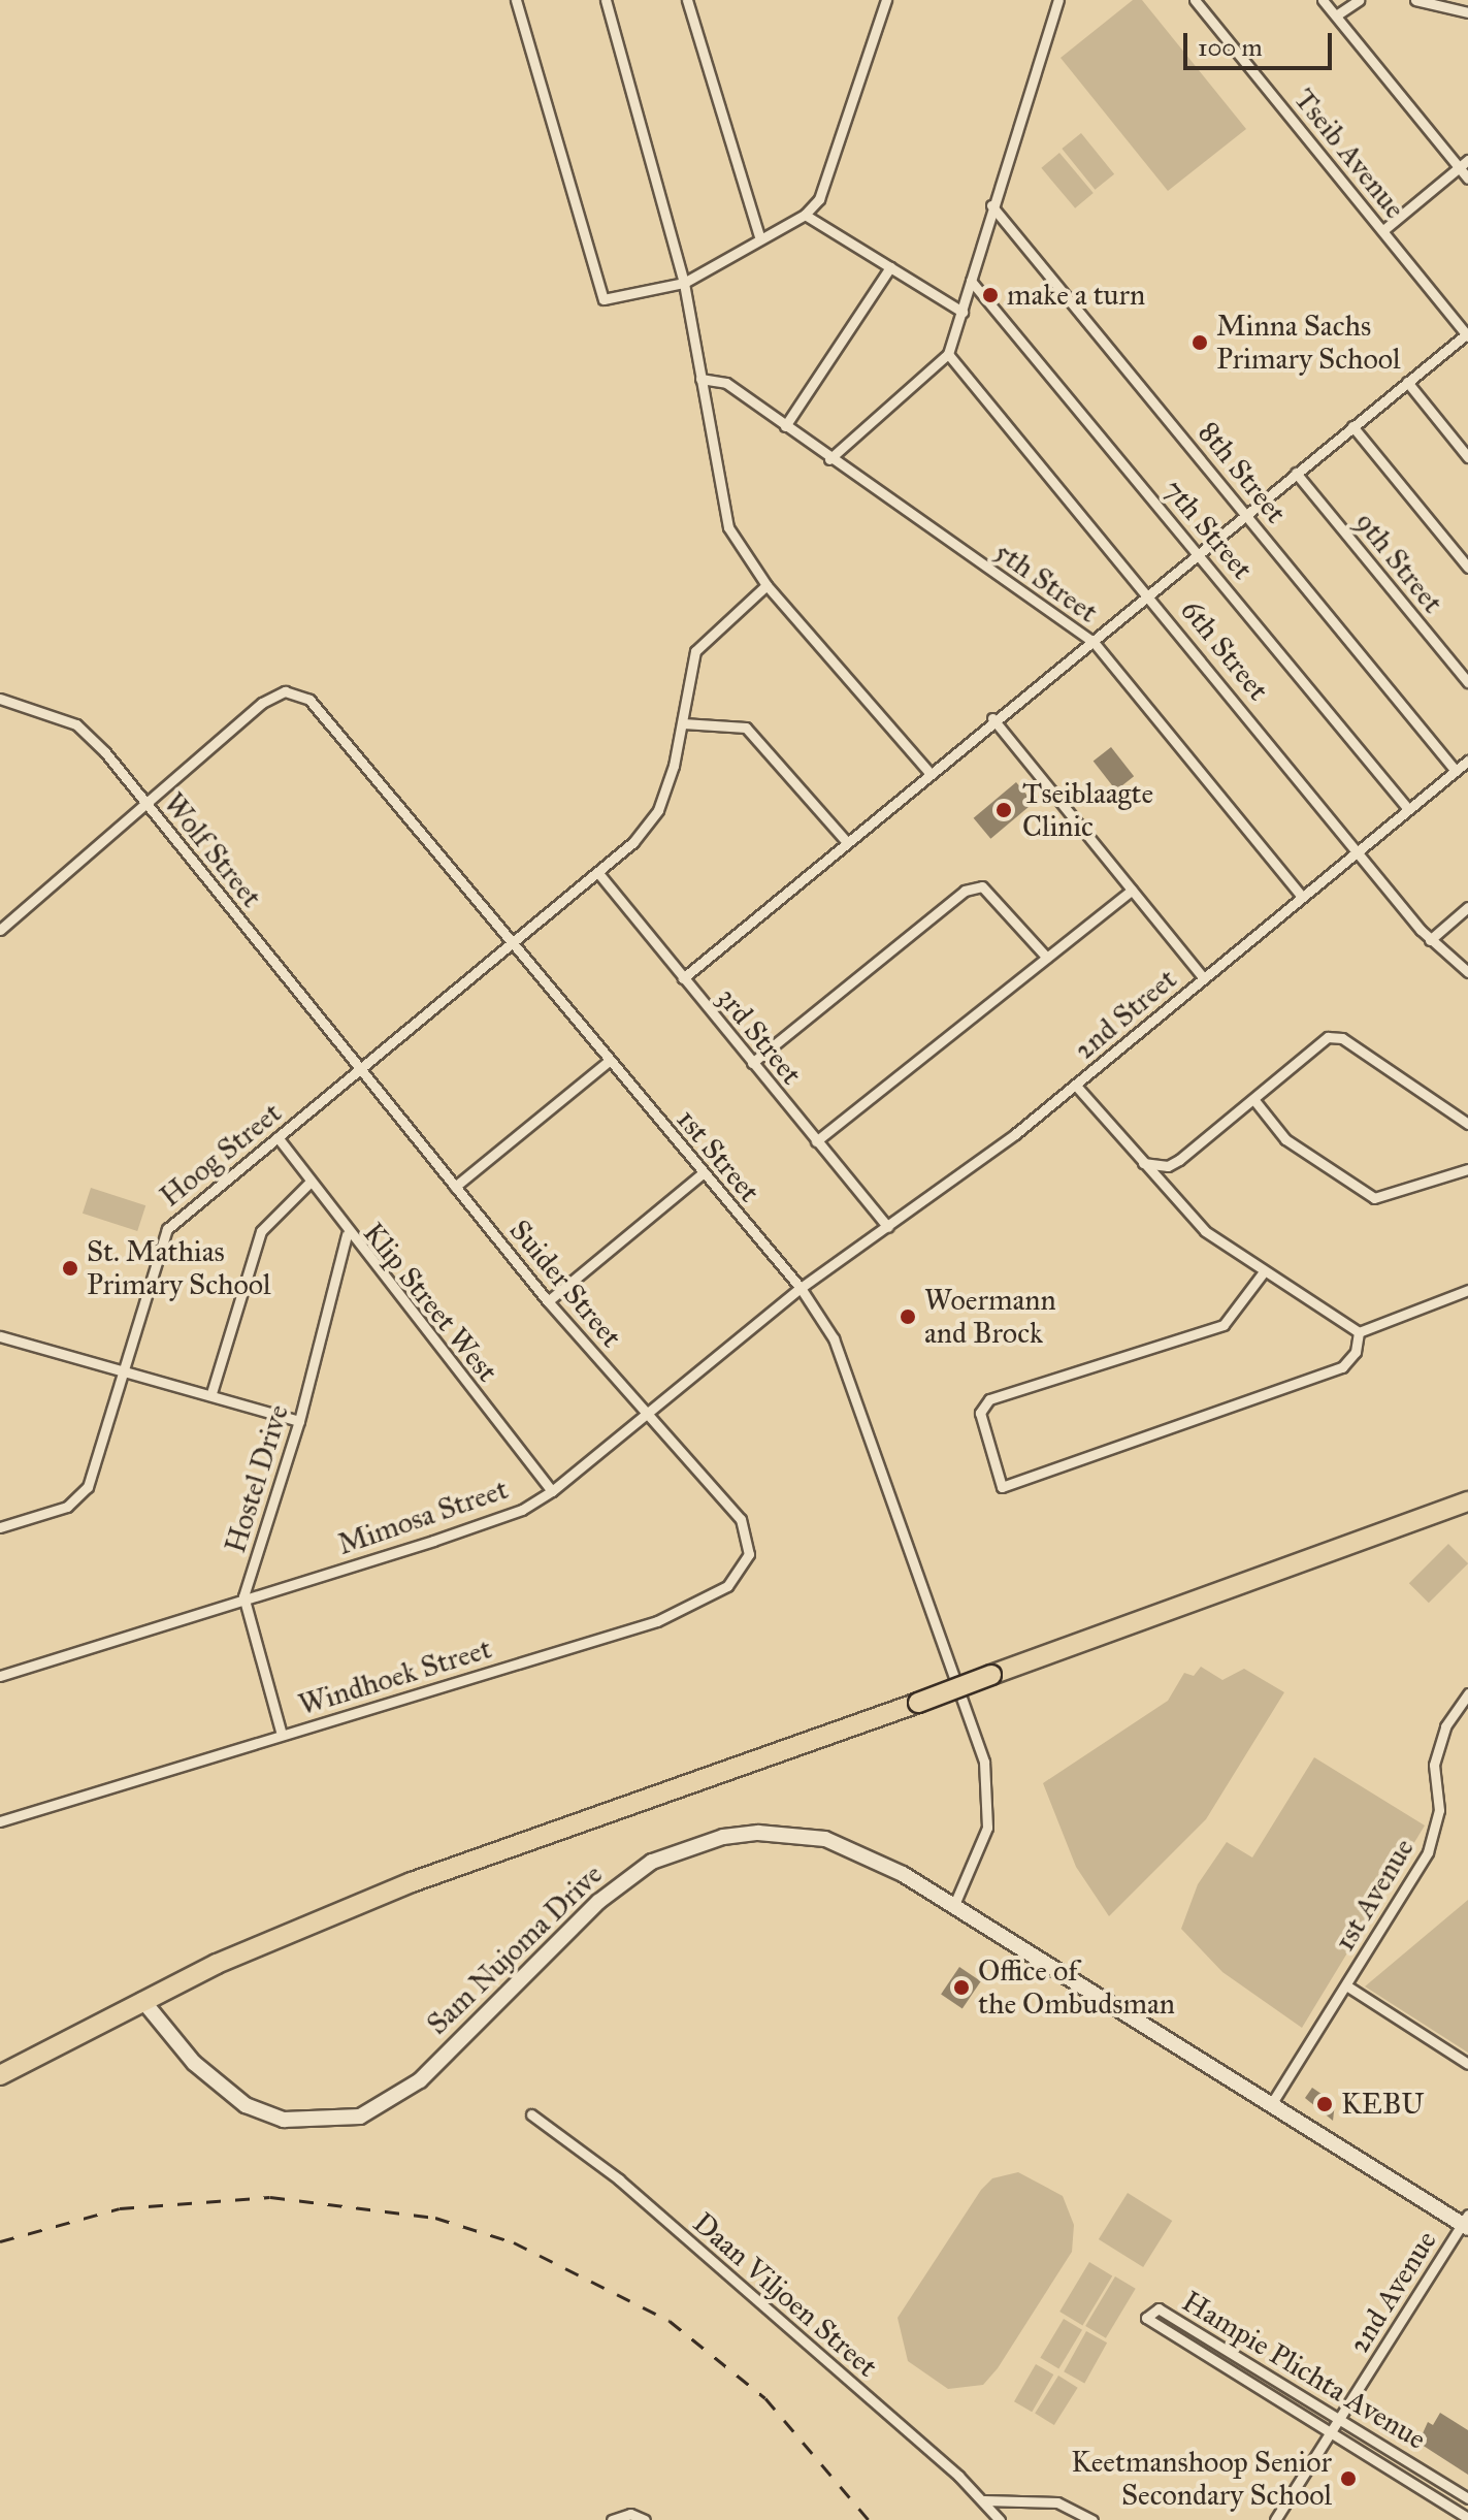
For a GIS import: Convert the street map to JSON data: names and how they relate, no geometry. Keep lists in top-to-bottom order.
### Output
{
  "streets": {
    "main road": ["Sam Nujoma Drive"],
    "street": [
      "Tseib Avenue",
      "8th Street",
      "7th Street",
      "9th Street",
      "5th Street",
      "6th Street",
      "Wolf Street",
      "2nd Street",
      "3rd Street",
      "Hoog Street",
      "1st Street",
      "Suider Street",
      "Klip Street West",
      "Hostel Drive",
      "Mimosa Street",
      "Windhoek Street",
      "1st Avenue",
      "2nd Avenue",
      "Daan Viljoen Street",
      "Hampie Plichta Avenue"
    ]
  },
  "crossings": [
    ["8th Street", "2nd Street"],
    ["7th Street", "2nd Street"],
    ["5th Street", "2nd Street"],
    ["6th Street", "2nd Street"],
    ["Wolf Street", "Hoog Street"],
    ["Wolf Street", "1st Street"],
    ["Wolf Street", "Suider Street"],
    ["2nd Street", "3rd Street"],
    ["2nd Street", "1st Street"],
    ["2nd Street", "Mimosa Street"],
    ["3rd Street", "Hoog Street"],
    ["Hoog Street", "1st Street"],
    ["Hoog Street", "Suider Street"],
    ["Hoog Street", "Klip Street West"],
    ["1st Street", "Mimosa Street"],
    ["1st Street", "Sam Nujoma Drive"],
    ["Suider Street", "Mimosa Street"],
    ["Suider Street", "Windhoek Street"],
    ["Klip Street West", "Hostel Drive"],
    ["Klip Street West", "Mimosa Street"],
    ["Hostel Drive", "Mimosa Street"],
    ["Hostel Drive", "Windhoek Street"],
    ["1st Avenue", "Sam Nujoma Drive"],
    ["Sam Nujoma Drive", "2nd Avenue"],
    ["2nd Avenue", "Hampie Plichta Avenue"]
  ],
  "places": [
    "make a turn",
    "Minna Sachs Primary School",
    "Tseiblaagte Clinic",
    "St. Mathias Primary School",
    "Woermann and Brock",
    "Office of the Ombudsman",
    "KEBU",
    "Keetmanshoop Senior Secondary School"
  ],
  "scale_bar": "100 m"
}
